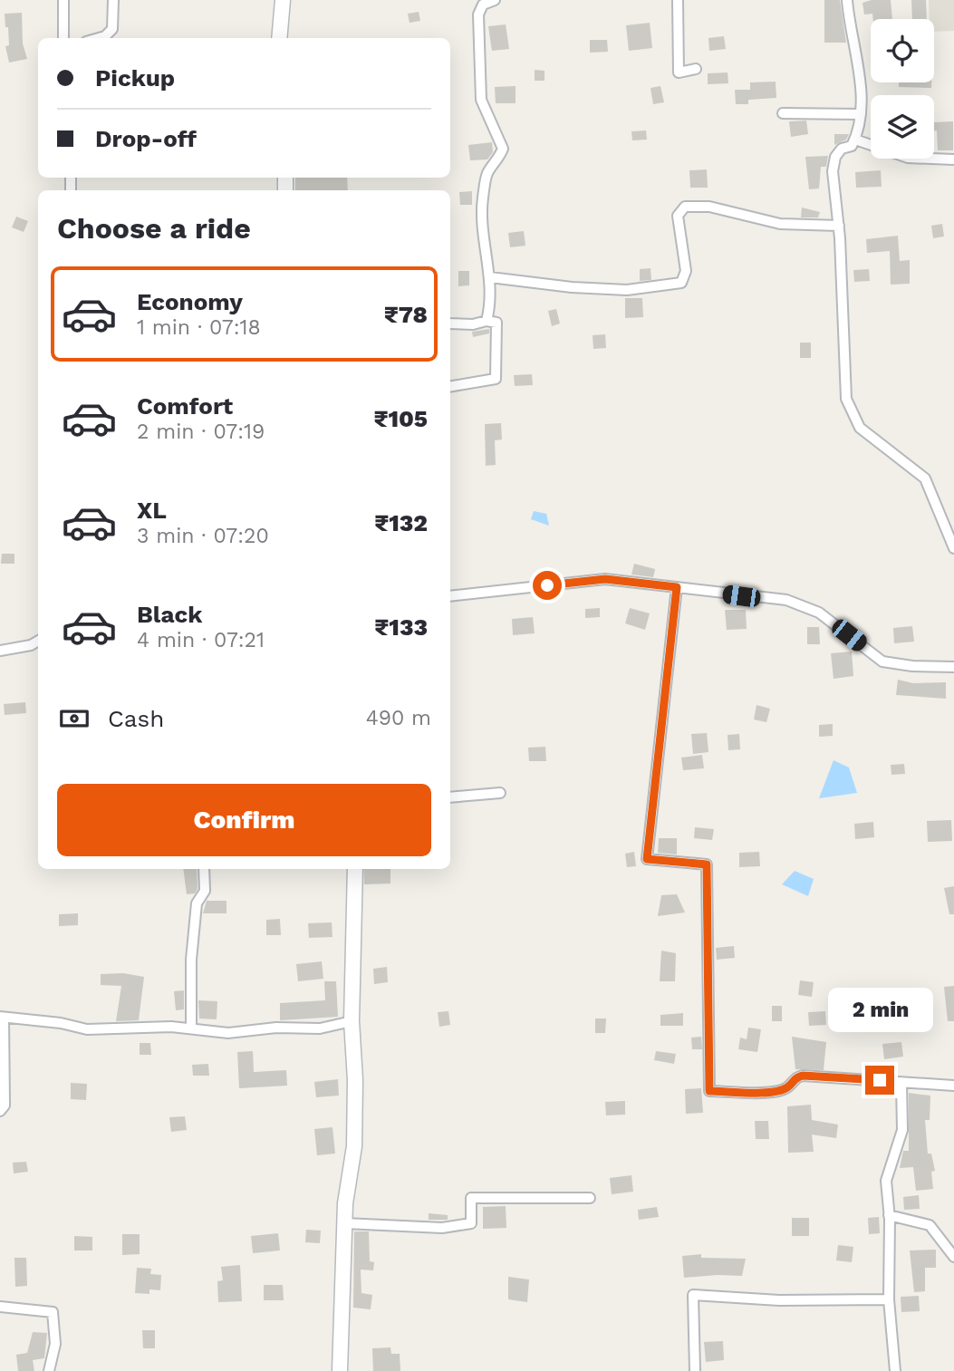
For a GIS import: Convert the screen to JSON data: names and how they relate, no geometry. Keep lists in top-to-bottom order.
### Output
{
  "page": {
    "banner": ["Pickup", "Drop-off"],
    "heading": "Choose a ride",
    "list": [
      {
        "name": "Economy",
        "note": "1 min · 07:18",
        "value": "₹78"
      },
      {
        "name": "Comfort",
        "note": "2 min · 07:19",
        "value": "₹105"
      },
      {
        "name": "XL",
        "note": "3 min · 07:20",
        "value": "₹132"
      },
      {
        "name": "Black",
        "note": "4 min · 07:21",
        "value": "₹133"
      }
    ],
    "pay": ["Cash", "490 m"],
    "buttons": "Confirm",
    "bubble": "2 min"
  }
}
